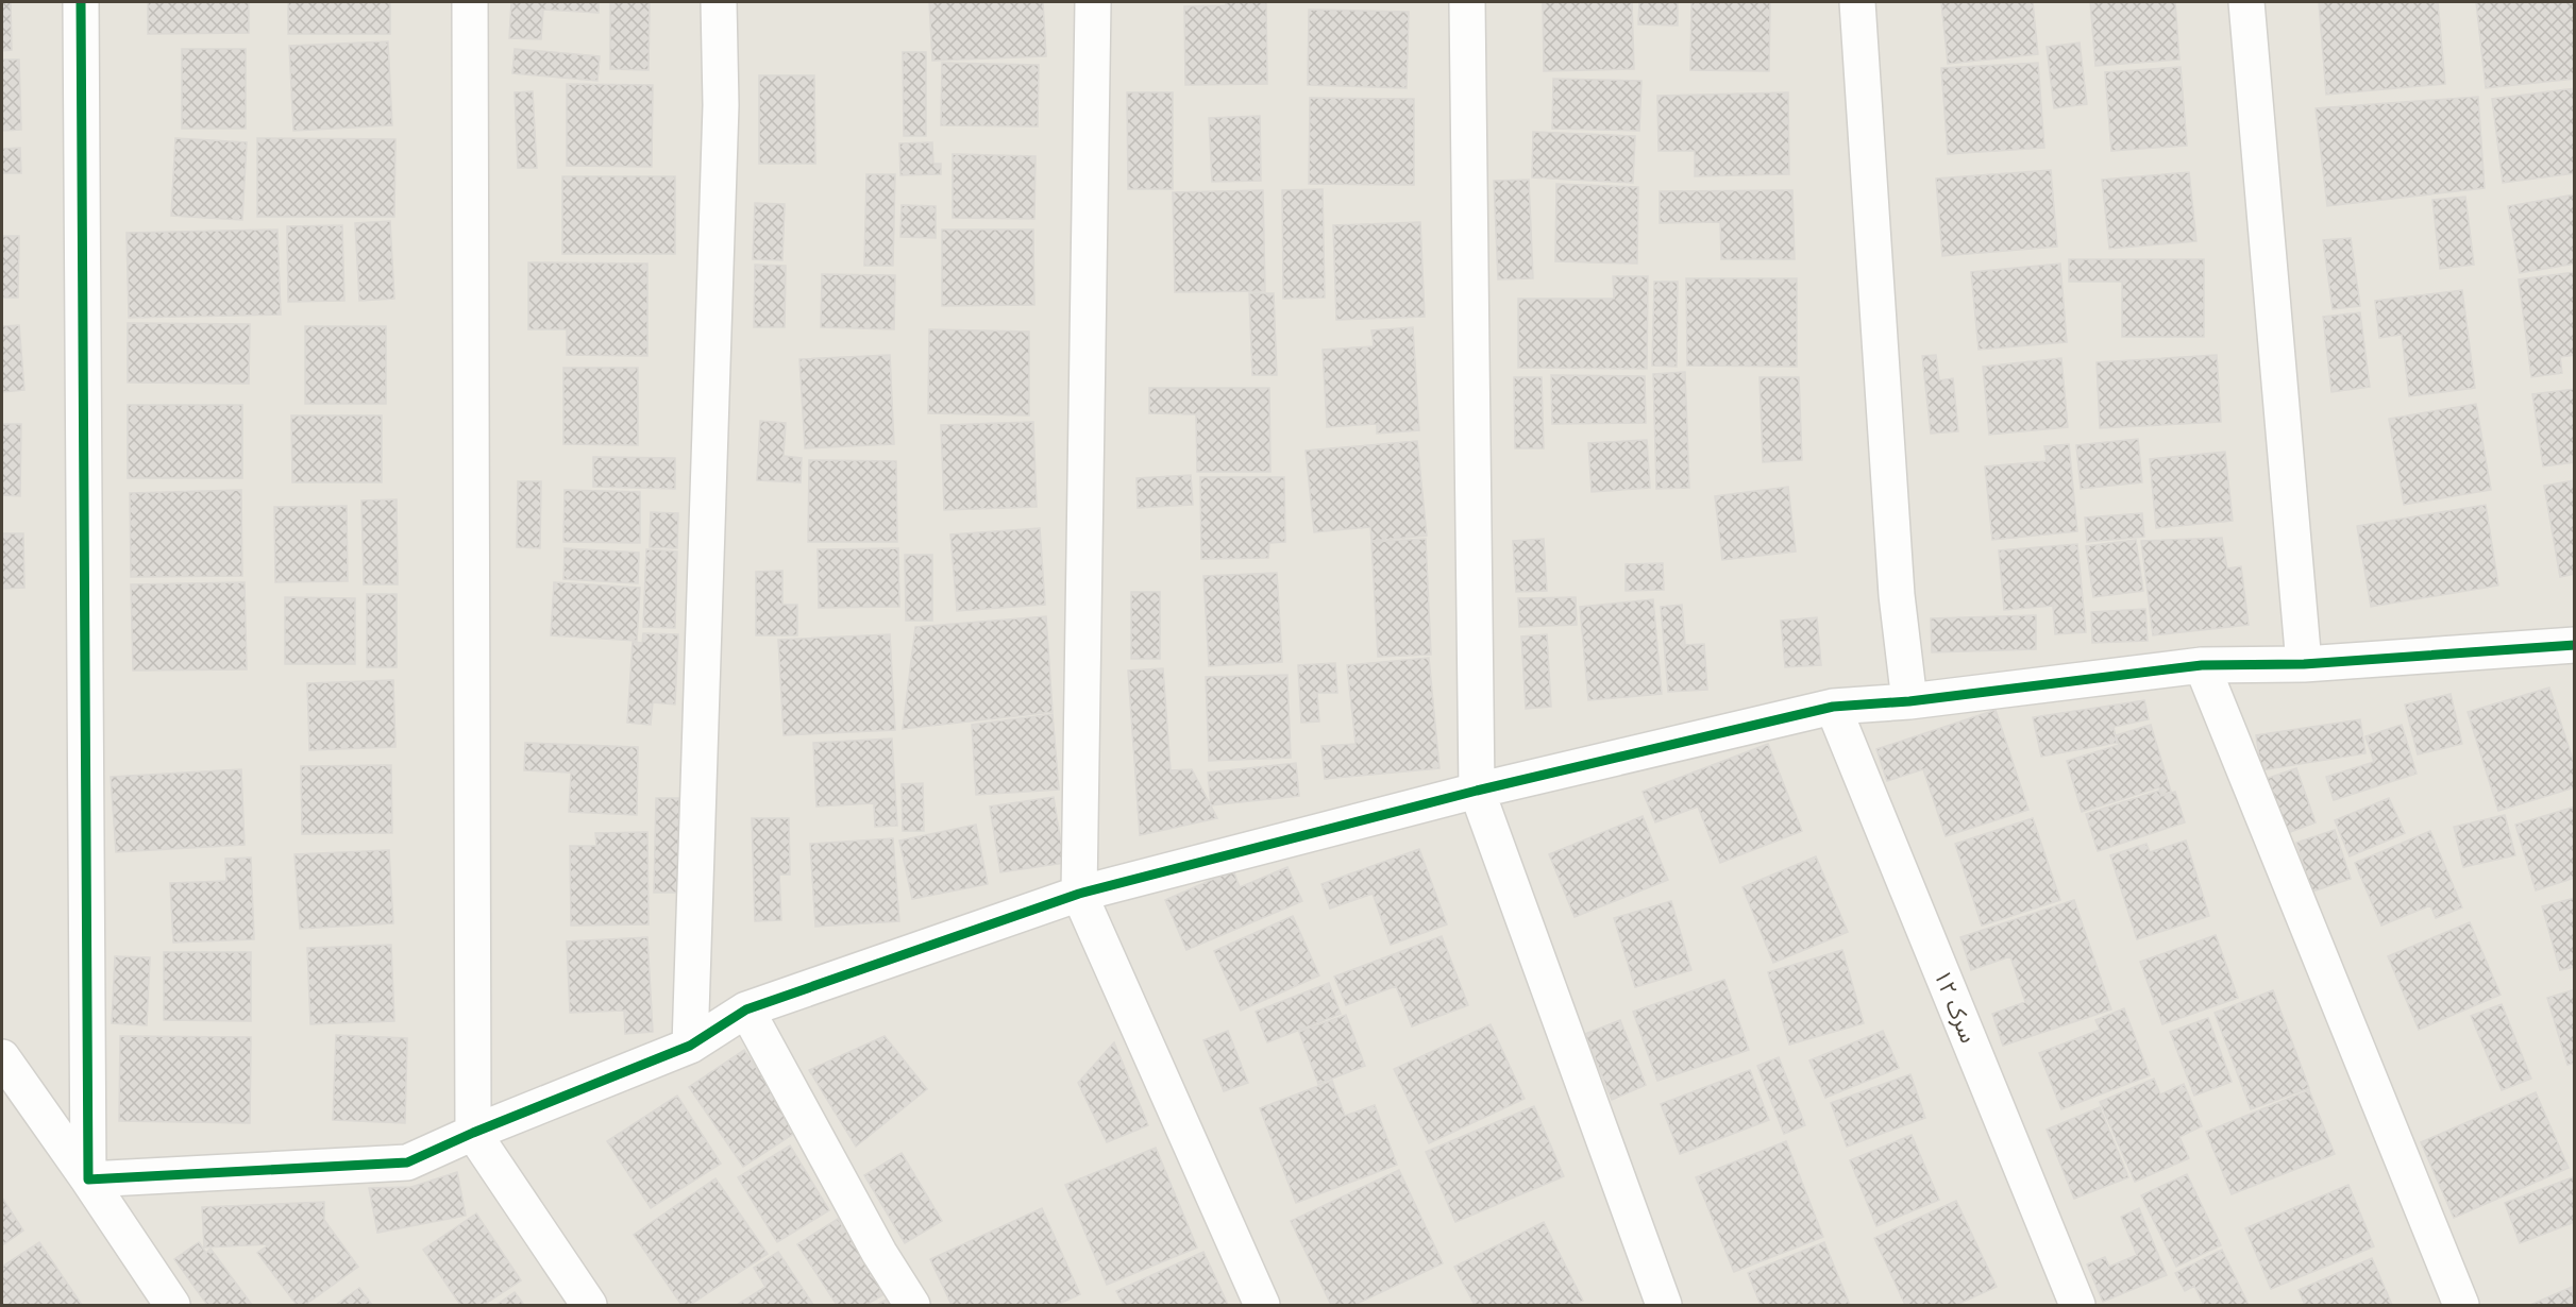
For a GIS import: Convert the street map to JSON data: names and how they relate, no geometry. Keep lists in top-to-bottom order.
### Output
{
  "streets": {
    "street": ["سرک ۱۲"]
  }
}
